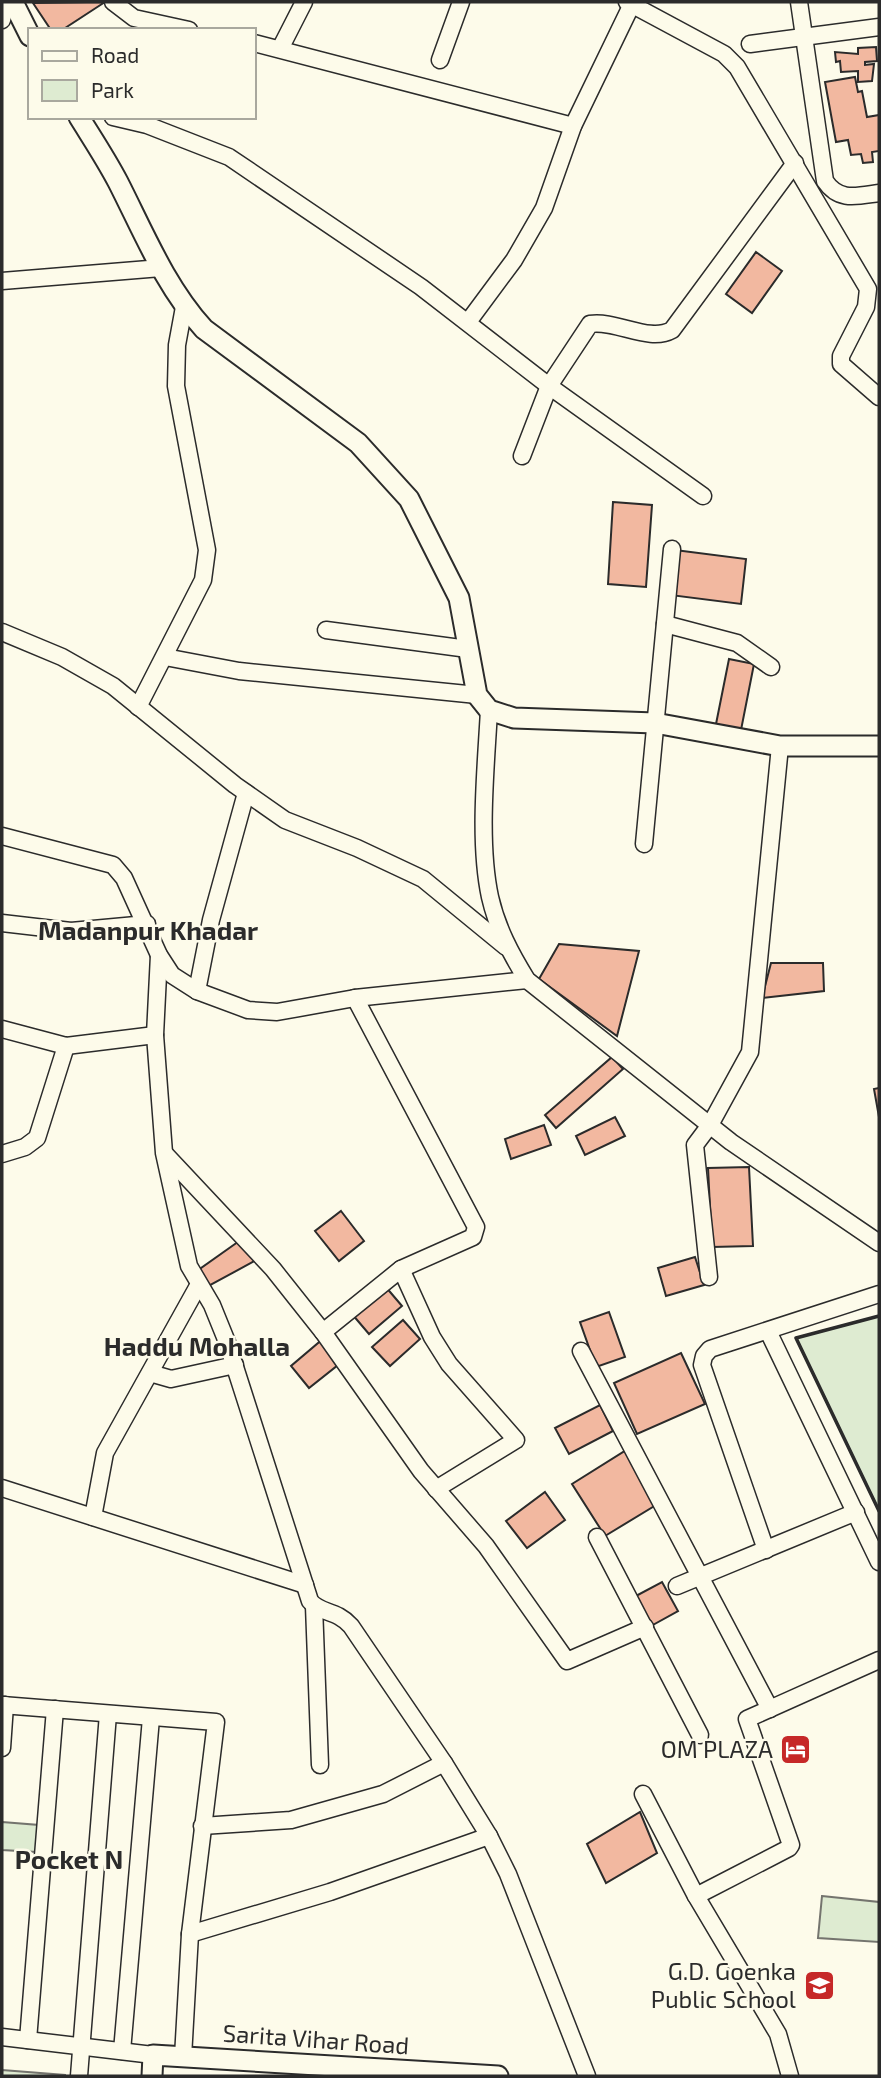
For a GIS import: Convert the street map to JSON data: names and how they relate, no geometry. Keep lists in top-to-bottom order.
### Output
{
  "streets": {
    "street": ["Sarita Vihar Road"]
  },
  "districts": ["Madanpur Khadar", "Haddu Mohalla", "Pocket N"],
  "places": {
    "hotel": ["OM PLAZA"],
    "school or university": ["G.D. Goenka Public School"]
  },
  "legend": ["Road", "Park"]
}
